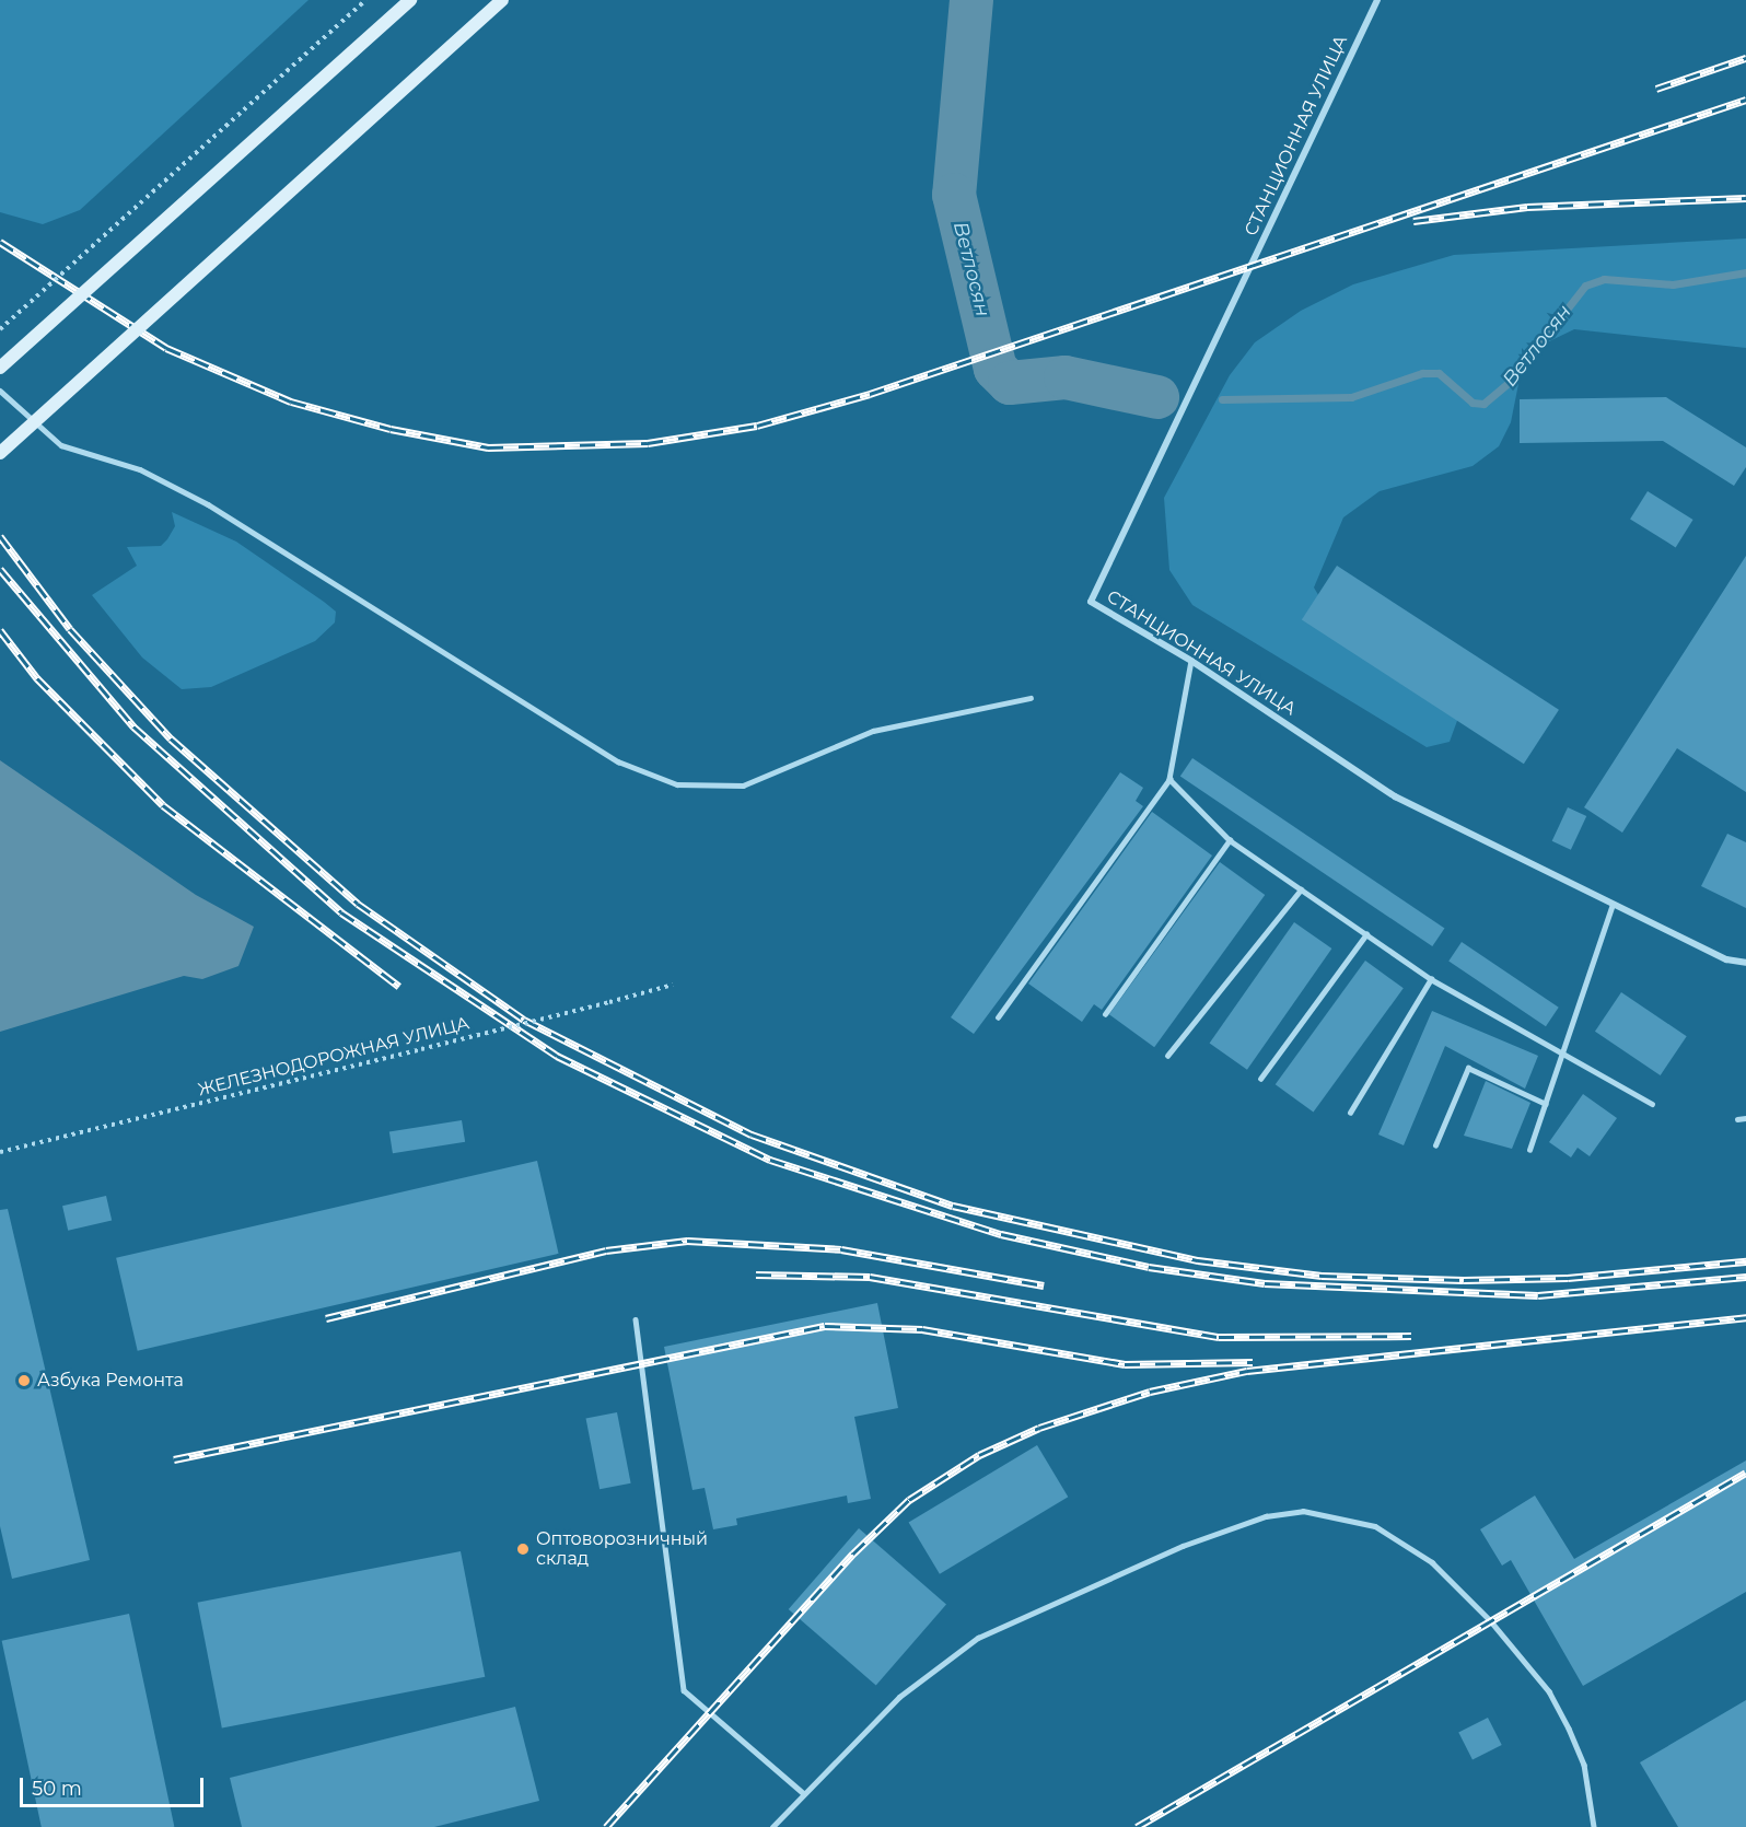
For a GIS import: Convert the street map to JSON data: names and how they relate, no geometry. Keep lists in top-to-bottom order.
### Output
{
  "streets": {
    "street": ["СТАНЦИОННАЯ УЛИЦА"],
    "path": ["ЖЕЛЕЗНОДОРОЖНАЯ УЛИЦА"]
  },
  "water": ["Ветлосян"],
  "places": ["Азбука Ремонта", "Оптоворозничный склад"],
  "scale_bar": "50 m"
}
